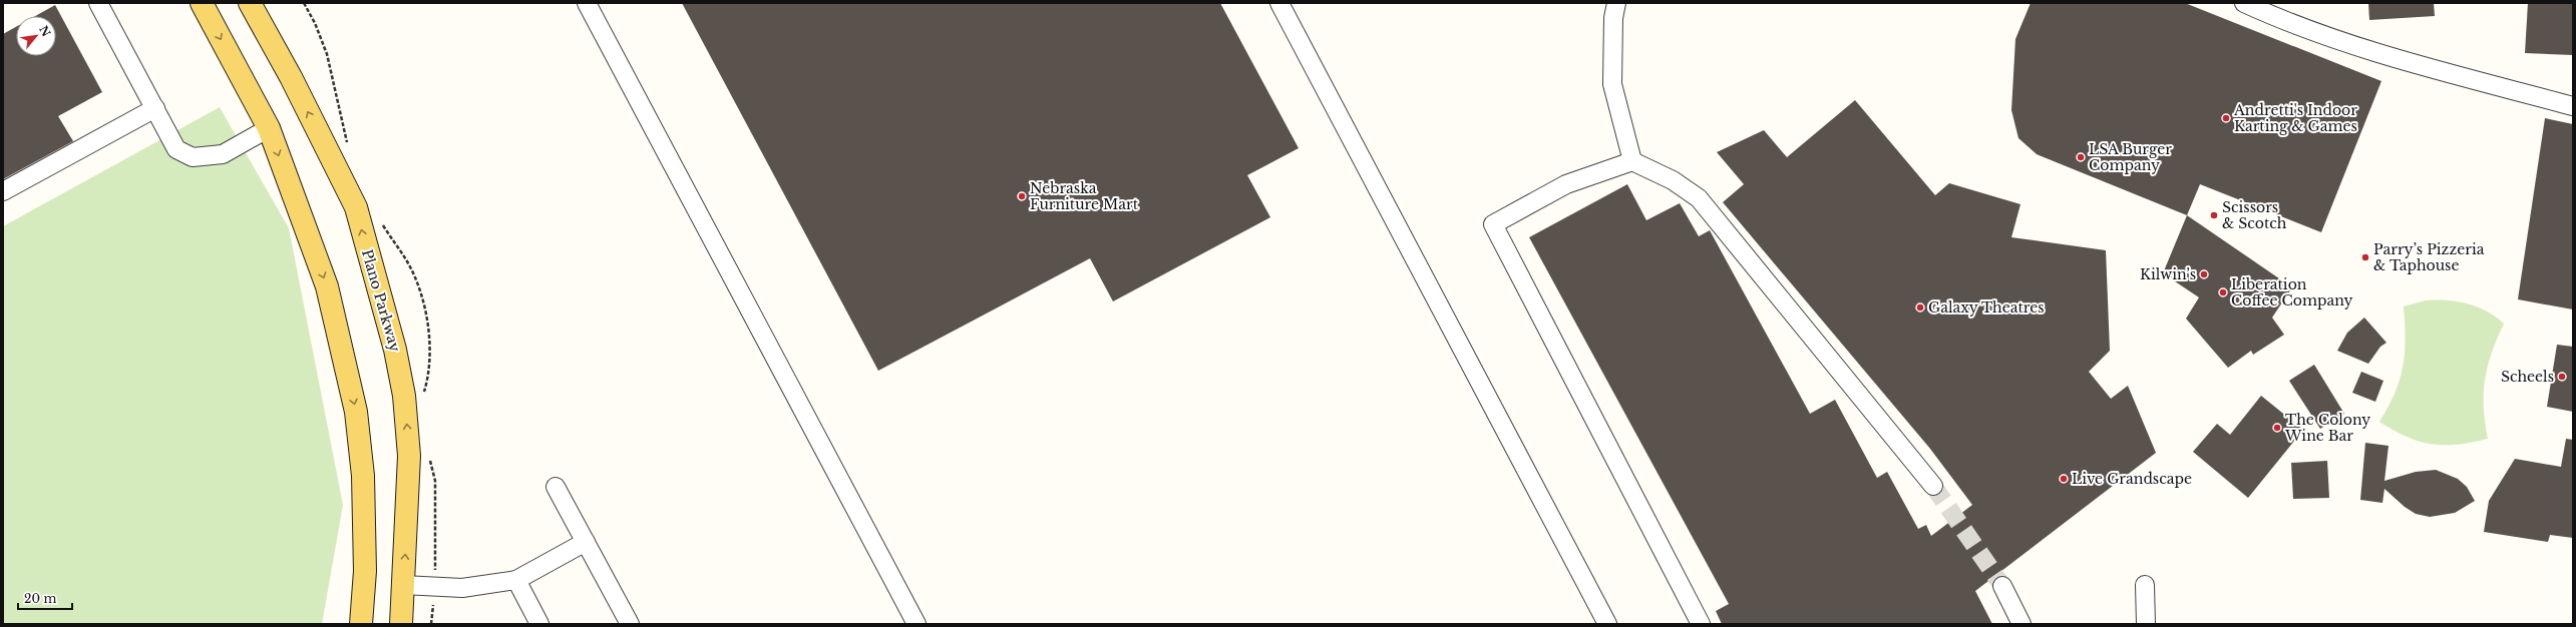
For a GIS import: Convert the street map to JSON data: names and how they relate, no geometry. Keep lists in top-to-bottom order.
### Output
{
  "streets": {
    "main road": ["Plano Parkway"]
  },
  "places": [
    "Andretti's Indoor Karting & Games",
    "LSA Burger Company",
    "Nebraska Furniture Mart",
    "Scissors & Scotch",
    "Parry’s Pizzeria & Taphouse",
    "Kilwin’s",
    "Liberation Coffee Company",
    "Galaxy Theatres",
    "Scheels",
    "The Colony Wine Bar",
    "Live Grandscape"
  ],
  "scale_bar": "20 m",
  "north": "top right"
}
